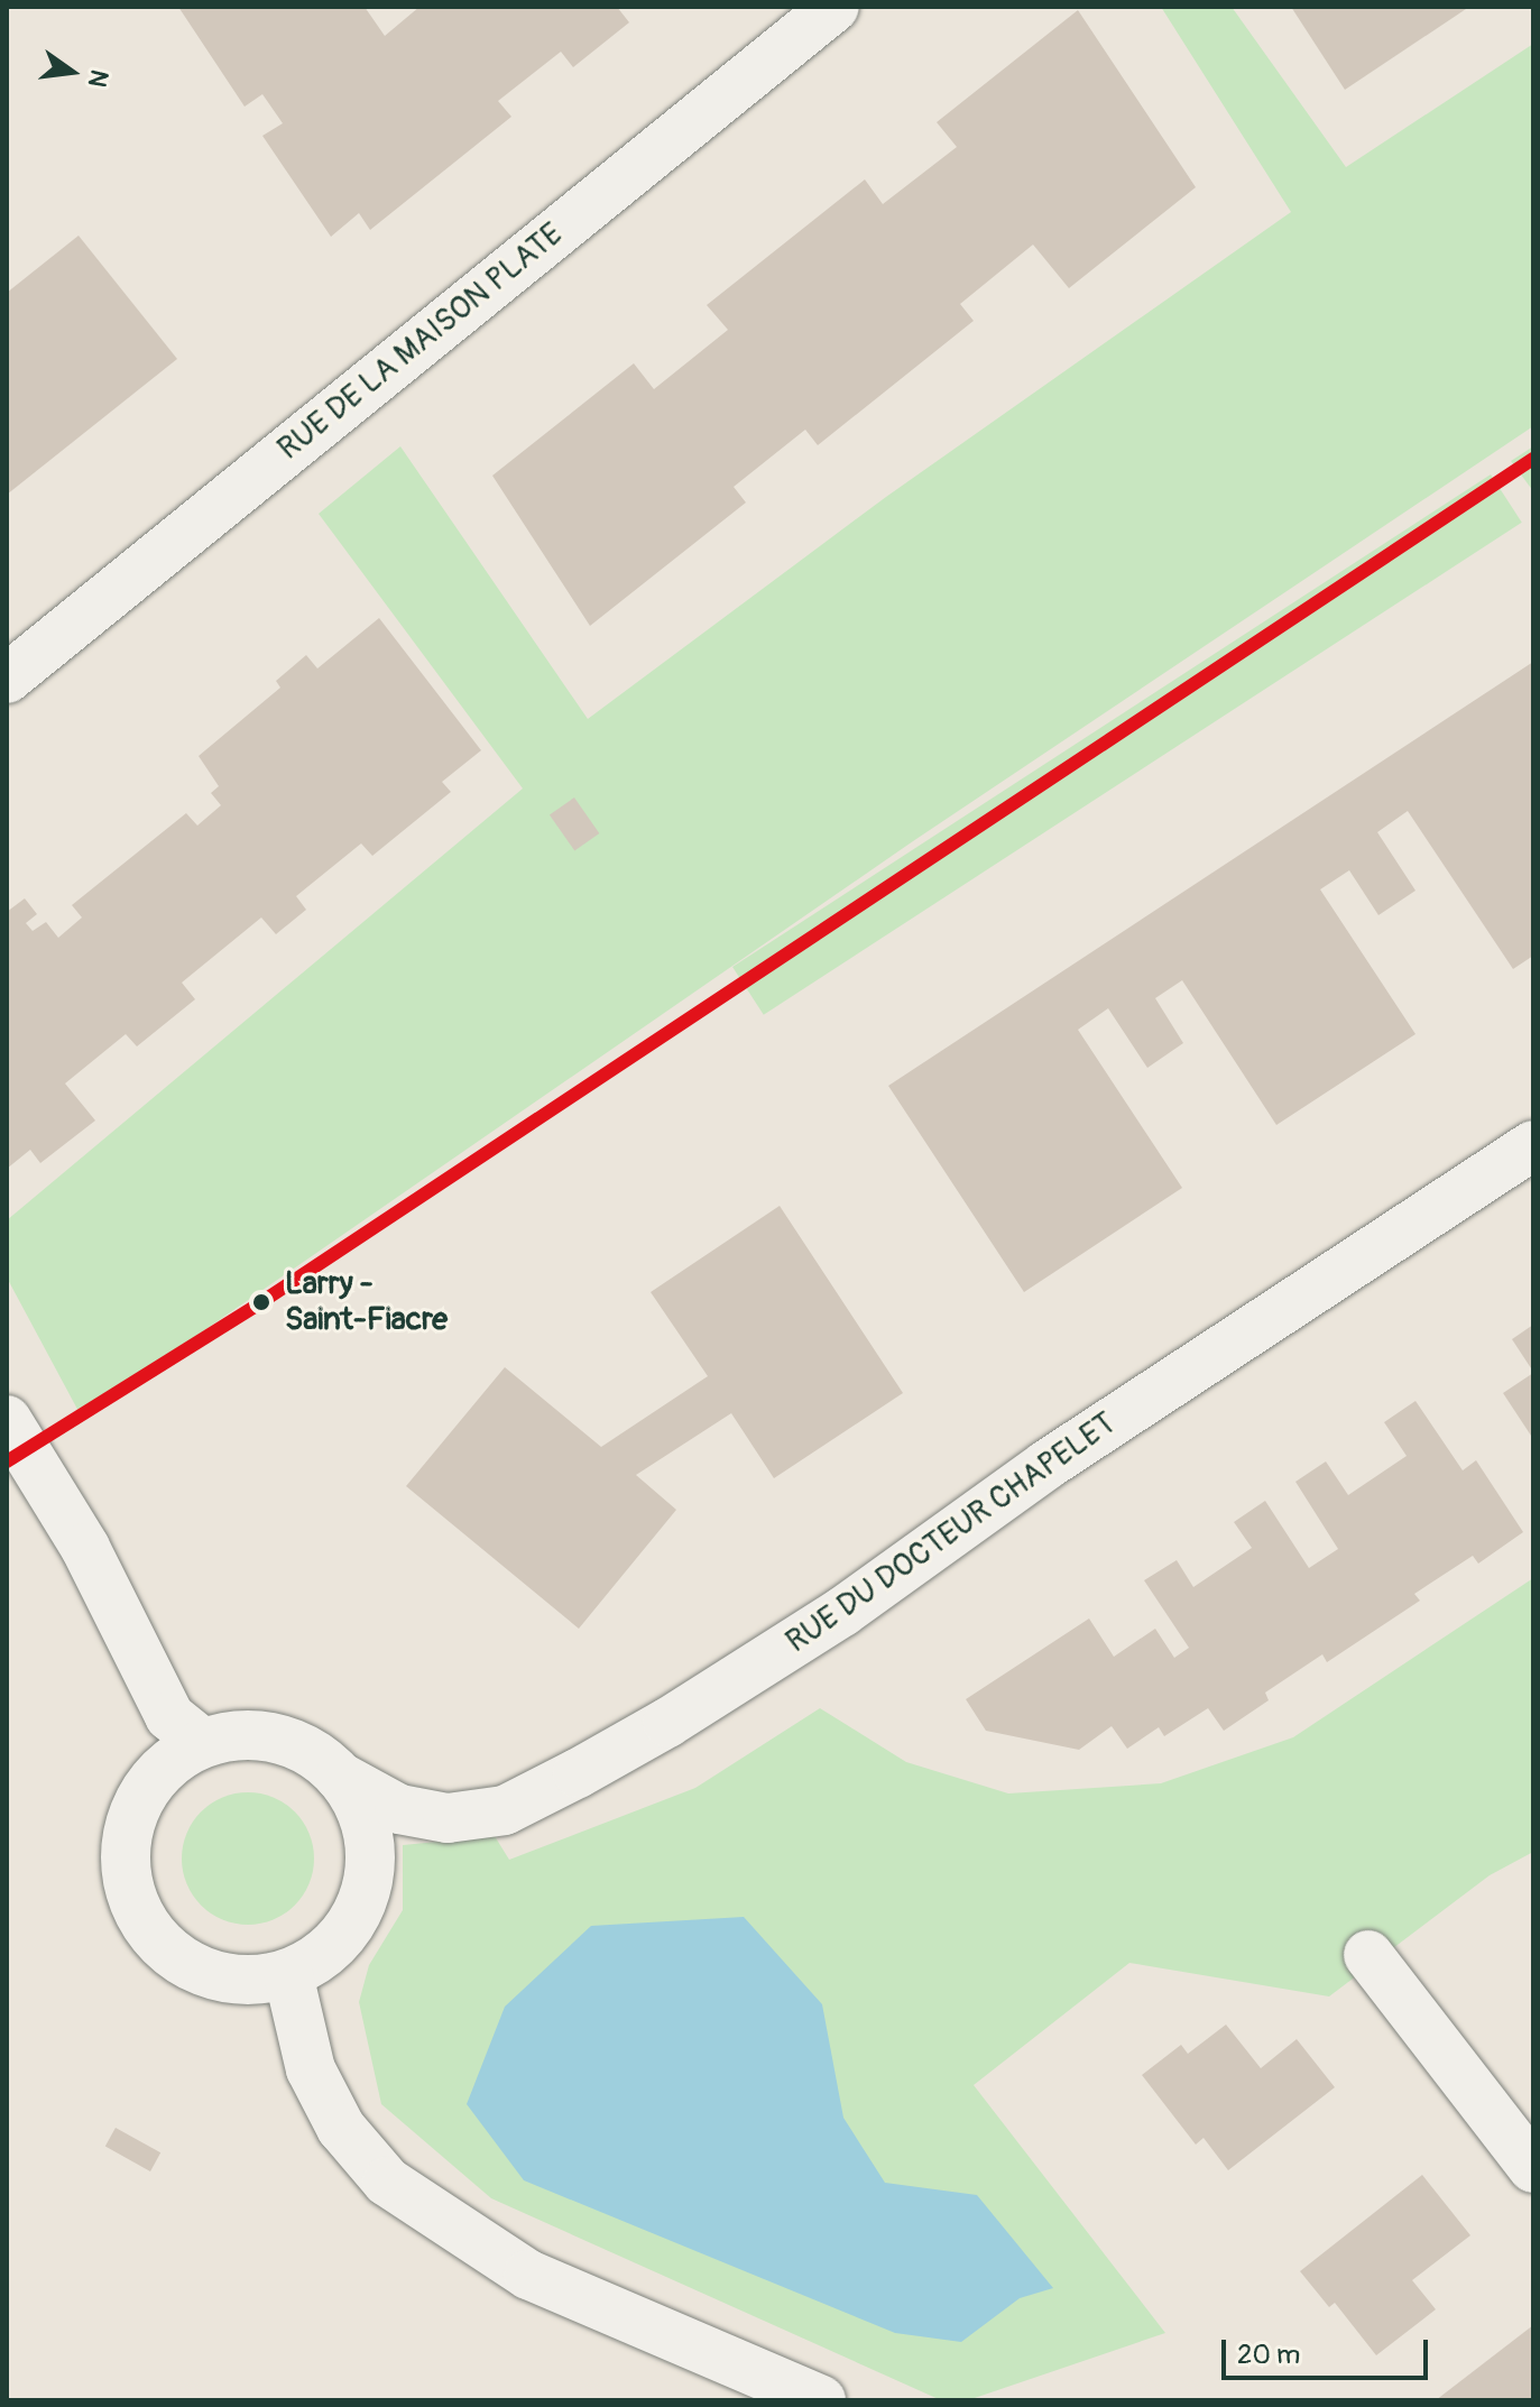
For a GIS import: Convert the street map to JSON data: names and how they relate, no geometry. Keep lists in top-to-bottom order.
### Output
{
  "streets": {
    "street": ["RUE DE LA MAISON PLATE", "RUE DU DOCTEUR CHAPELET"]
  },
  "places": ["Larry - Saint-Fiacre"],
  "scale_bar": "20 m",
  "north": "right"
}
